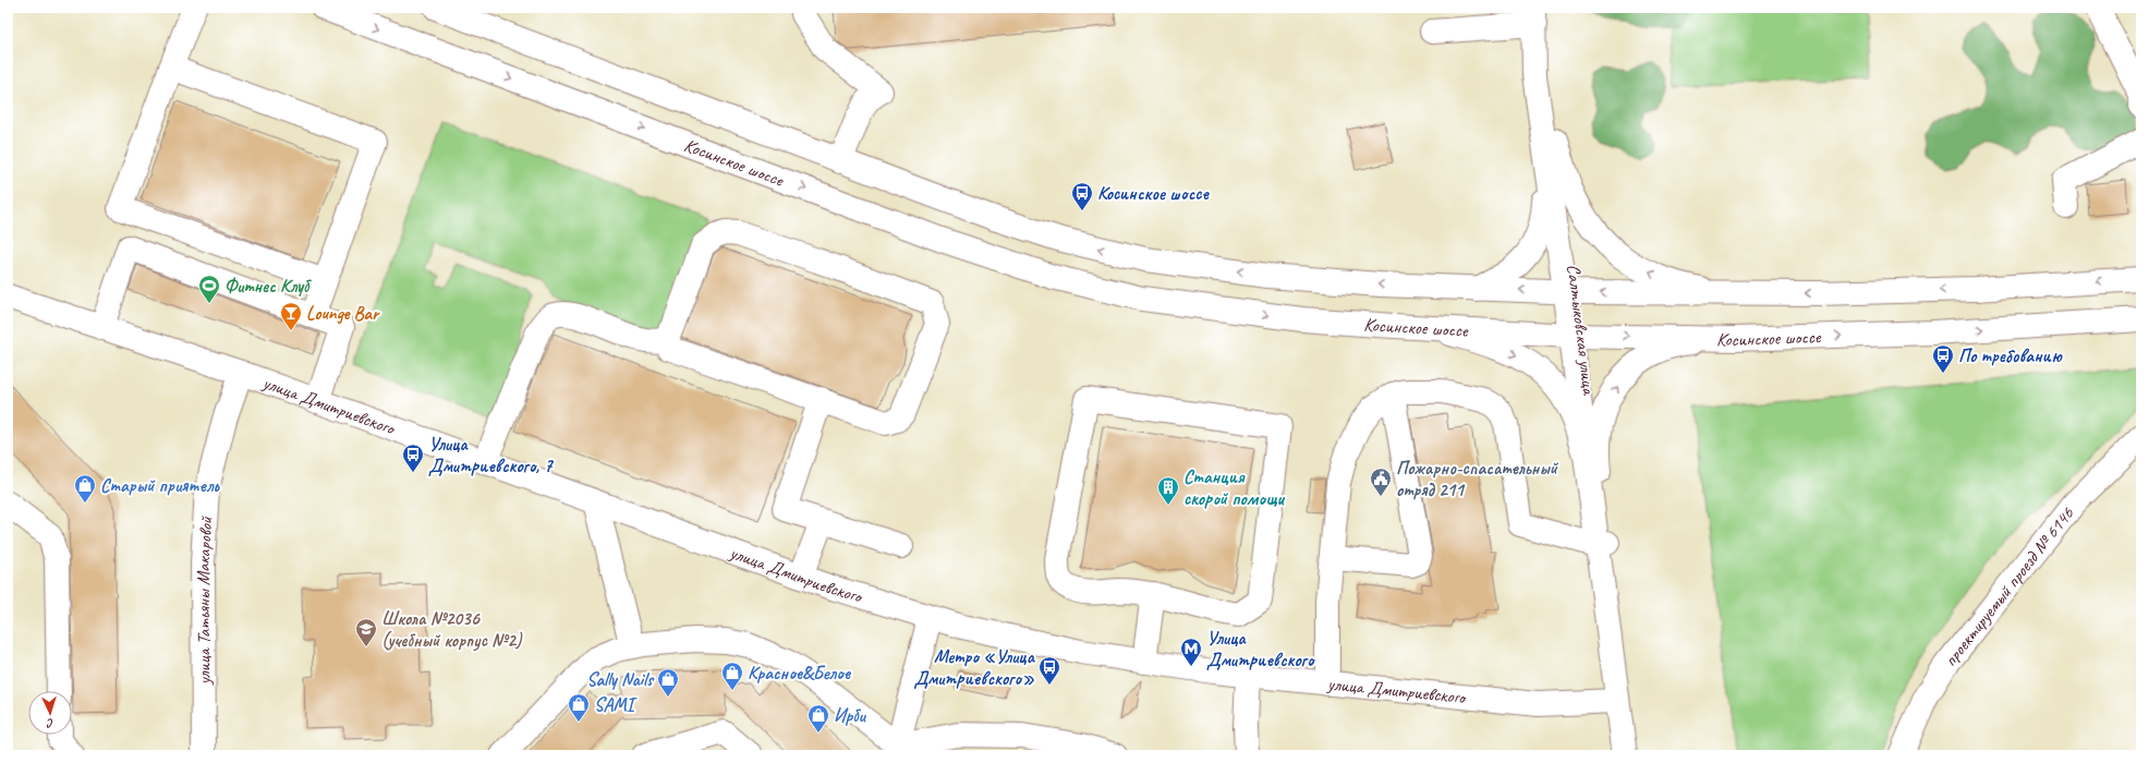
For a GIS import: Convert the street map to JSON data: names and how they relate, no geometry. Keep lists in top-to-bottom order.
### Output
{
  "streets": {
    "main road": [
      "Косинское шоссе",
      "Салтыковская улица",
      "улица Дмитриевского",
      "проектируемый проезд № 6146",
      "улица Татьяны Макаровой"
    ]
  },
  "crossings": [
    ["Косинское шоссе", "Салтыковская улица"],
    ["Салтыковская улица", "улица Дмитриевского"],
    ["улица Дмитриевского", "улица Татьяны Макаровой"]
  ],
  "places": {
    "bus stop": [
      "Косинское шоссе",
      "По требованию",
      "Улица Дмитриевского, 7",
      "Метро «Улица Дмитриевского»"
    ],
    "sports": ["Фитнес Клуб"],
    "bar": ["Lounge Bar"],
    "public building": ["Пожарно-спасательный отряд 211"],
    "shop": [
      "Старый приятель",
      "Красное&Белое",
      "Sally Nails",
      "SAMI",
      "Ирби"
    ],
    "building": ["Станция скорой помощи"],
    "school or university": ["Школа №2036 (учебный корпус №2)"],
    "metro station": ["Улица Дмитриевского"]
  },
  "north": "bottom"
}
